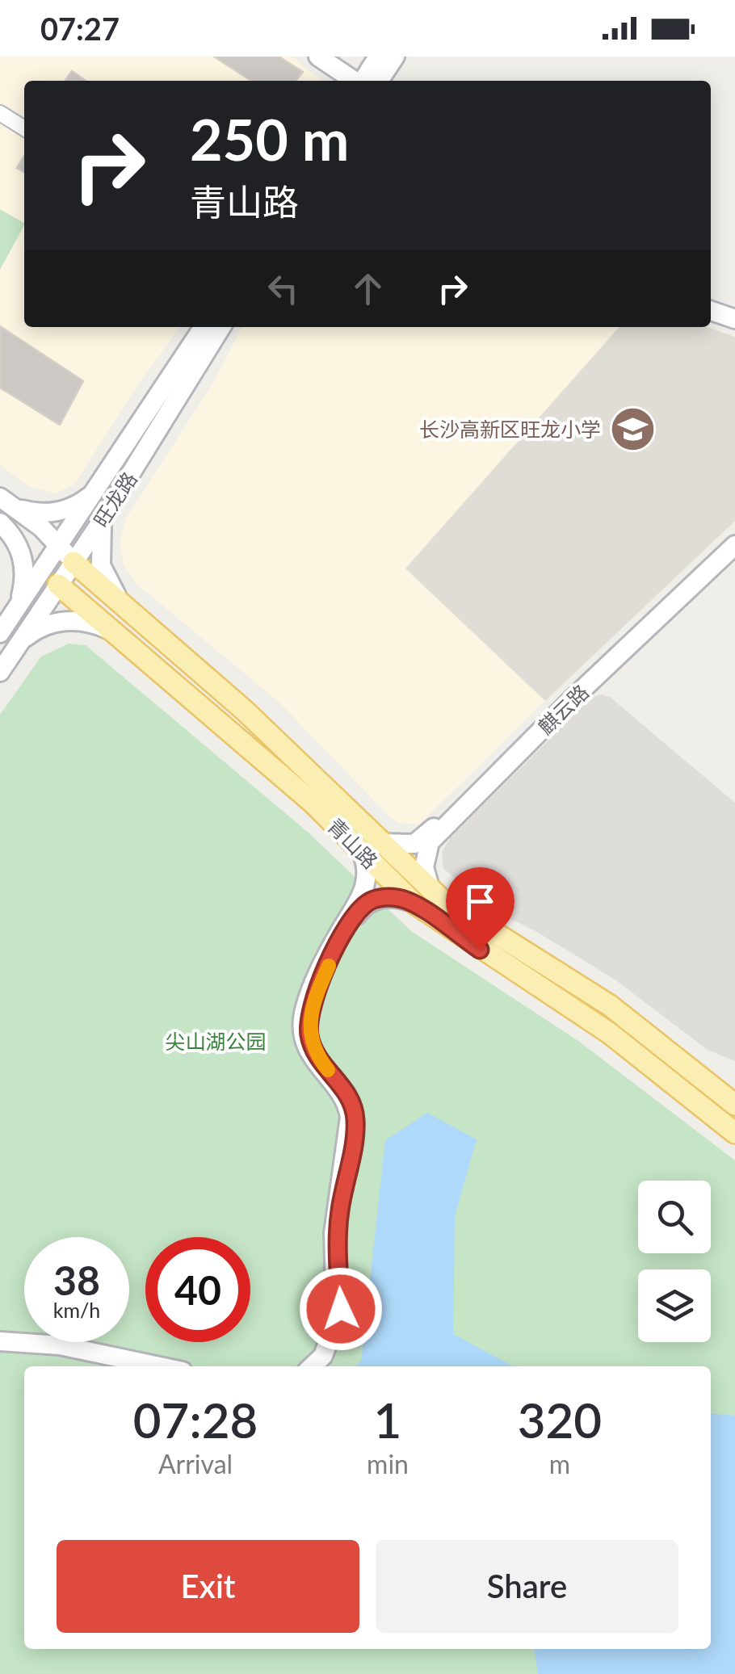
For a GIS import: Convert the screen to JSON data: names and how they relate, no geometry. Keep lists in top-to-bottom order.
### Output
{
  "streets": {
    "main road": ["青山路"],
    "street": ["旺龙路", "麒云路"]
  },
  "crossings": [
    ["旺龙路", "青山路"],
    ["麒云路", "青山路"]
  ],
  "parks": ["尖山湖公园"],
  "places": {
    "school or university": ["长沙高新区旺龙小学"]
  },
  "page": {
    "status": "07:27",
    "turn": ["250 m", "青山路"],
    "speed": "38 km/h",
    "limit": "40",
    "eta": [
      "07:28",
      "Arrival",
      "1",
      "min",
      "320",
      "m"
    ],
    "buttons": ["Exit", "Share"]
  }
}
